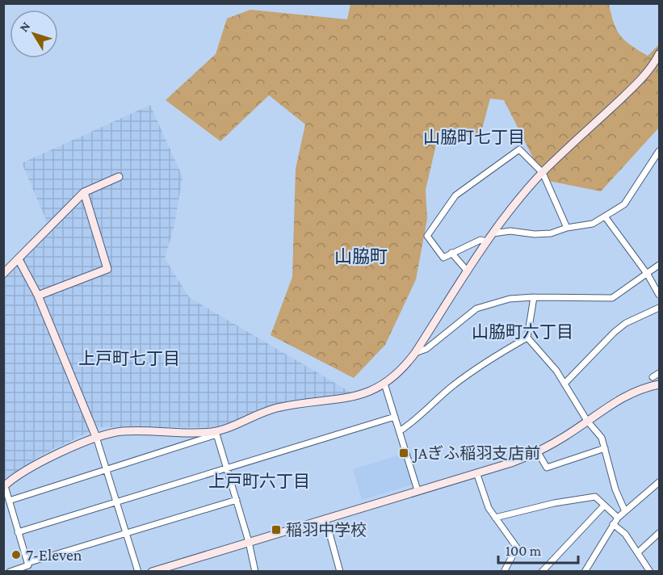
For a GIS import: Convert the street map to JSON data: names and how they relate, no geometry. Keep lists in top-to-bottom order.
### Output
{
  "districts": [
    "山脇町七丁目",
    "山脇町",
    "山脇町六丁目",
    "上戸町七丁目",
    "上戸町六丁目"
  ],
  "places": {
    "transit": ["JAぎふ稲羽支店前", "稲羽中学校"],
    "other": ["7-Eleven"]
  },
  "scale_bar": "100 m",
  "north": "top left"
}
